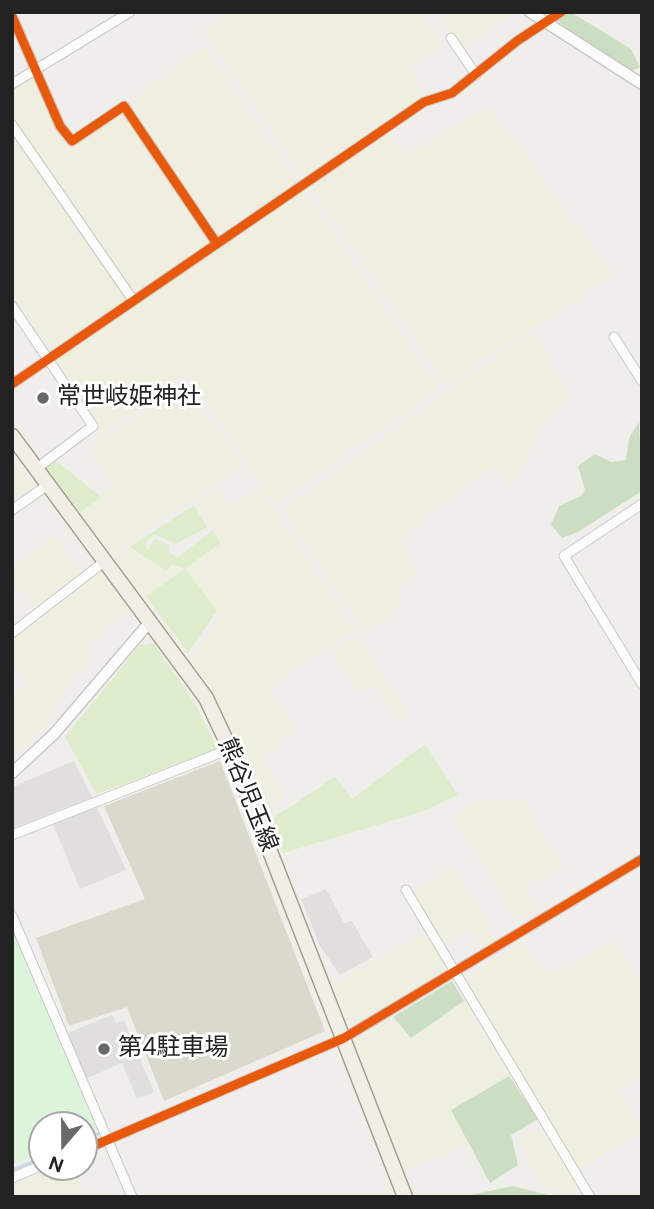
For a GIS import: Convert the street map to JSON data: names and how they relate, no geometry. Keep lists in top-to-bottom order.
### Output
{
  "streets": {
    "main road": ["熊谷児玉線"]
  },
  "places": ["常世岐姫神社", "第4駐車場"],
  "north": "bottom"
}
